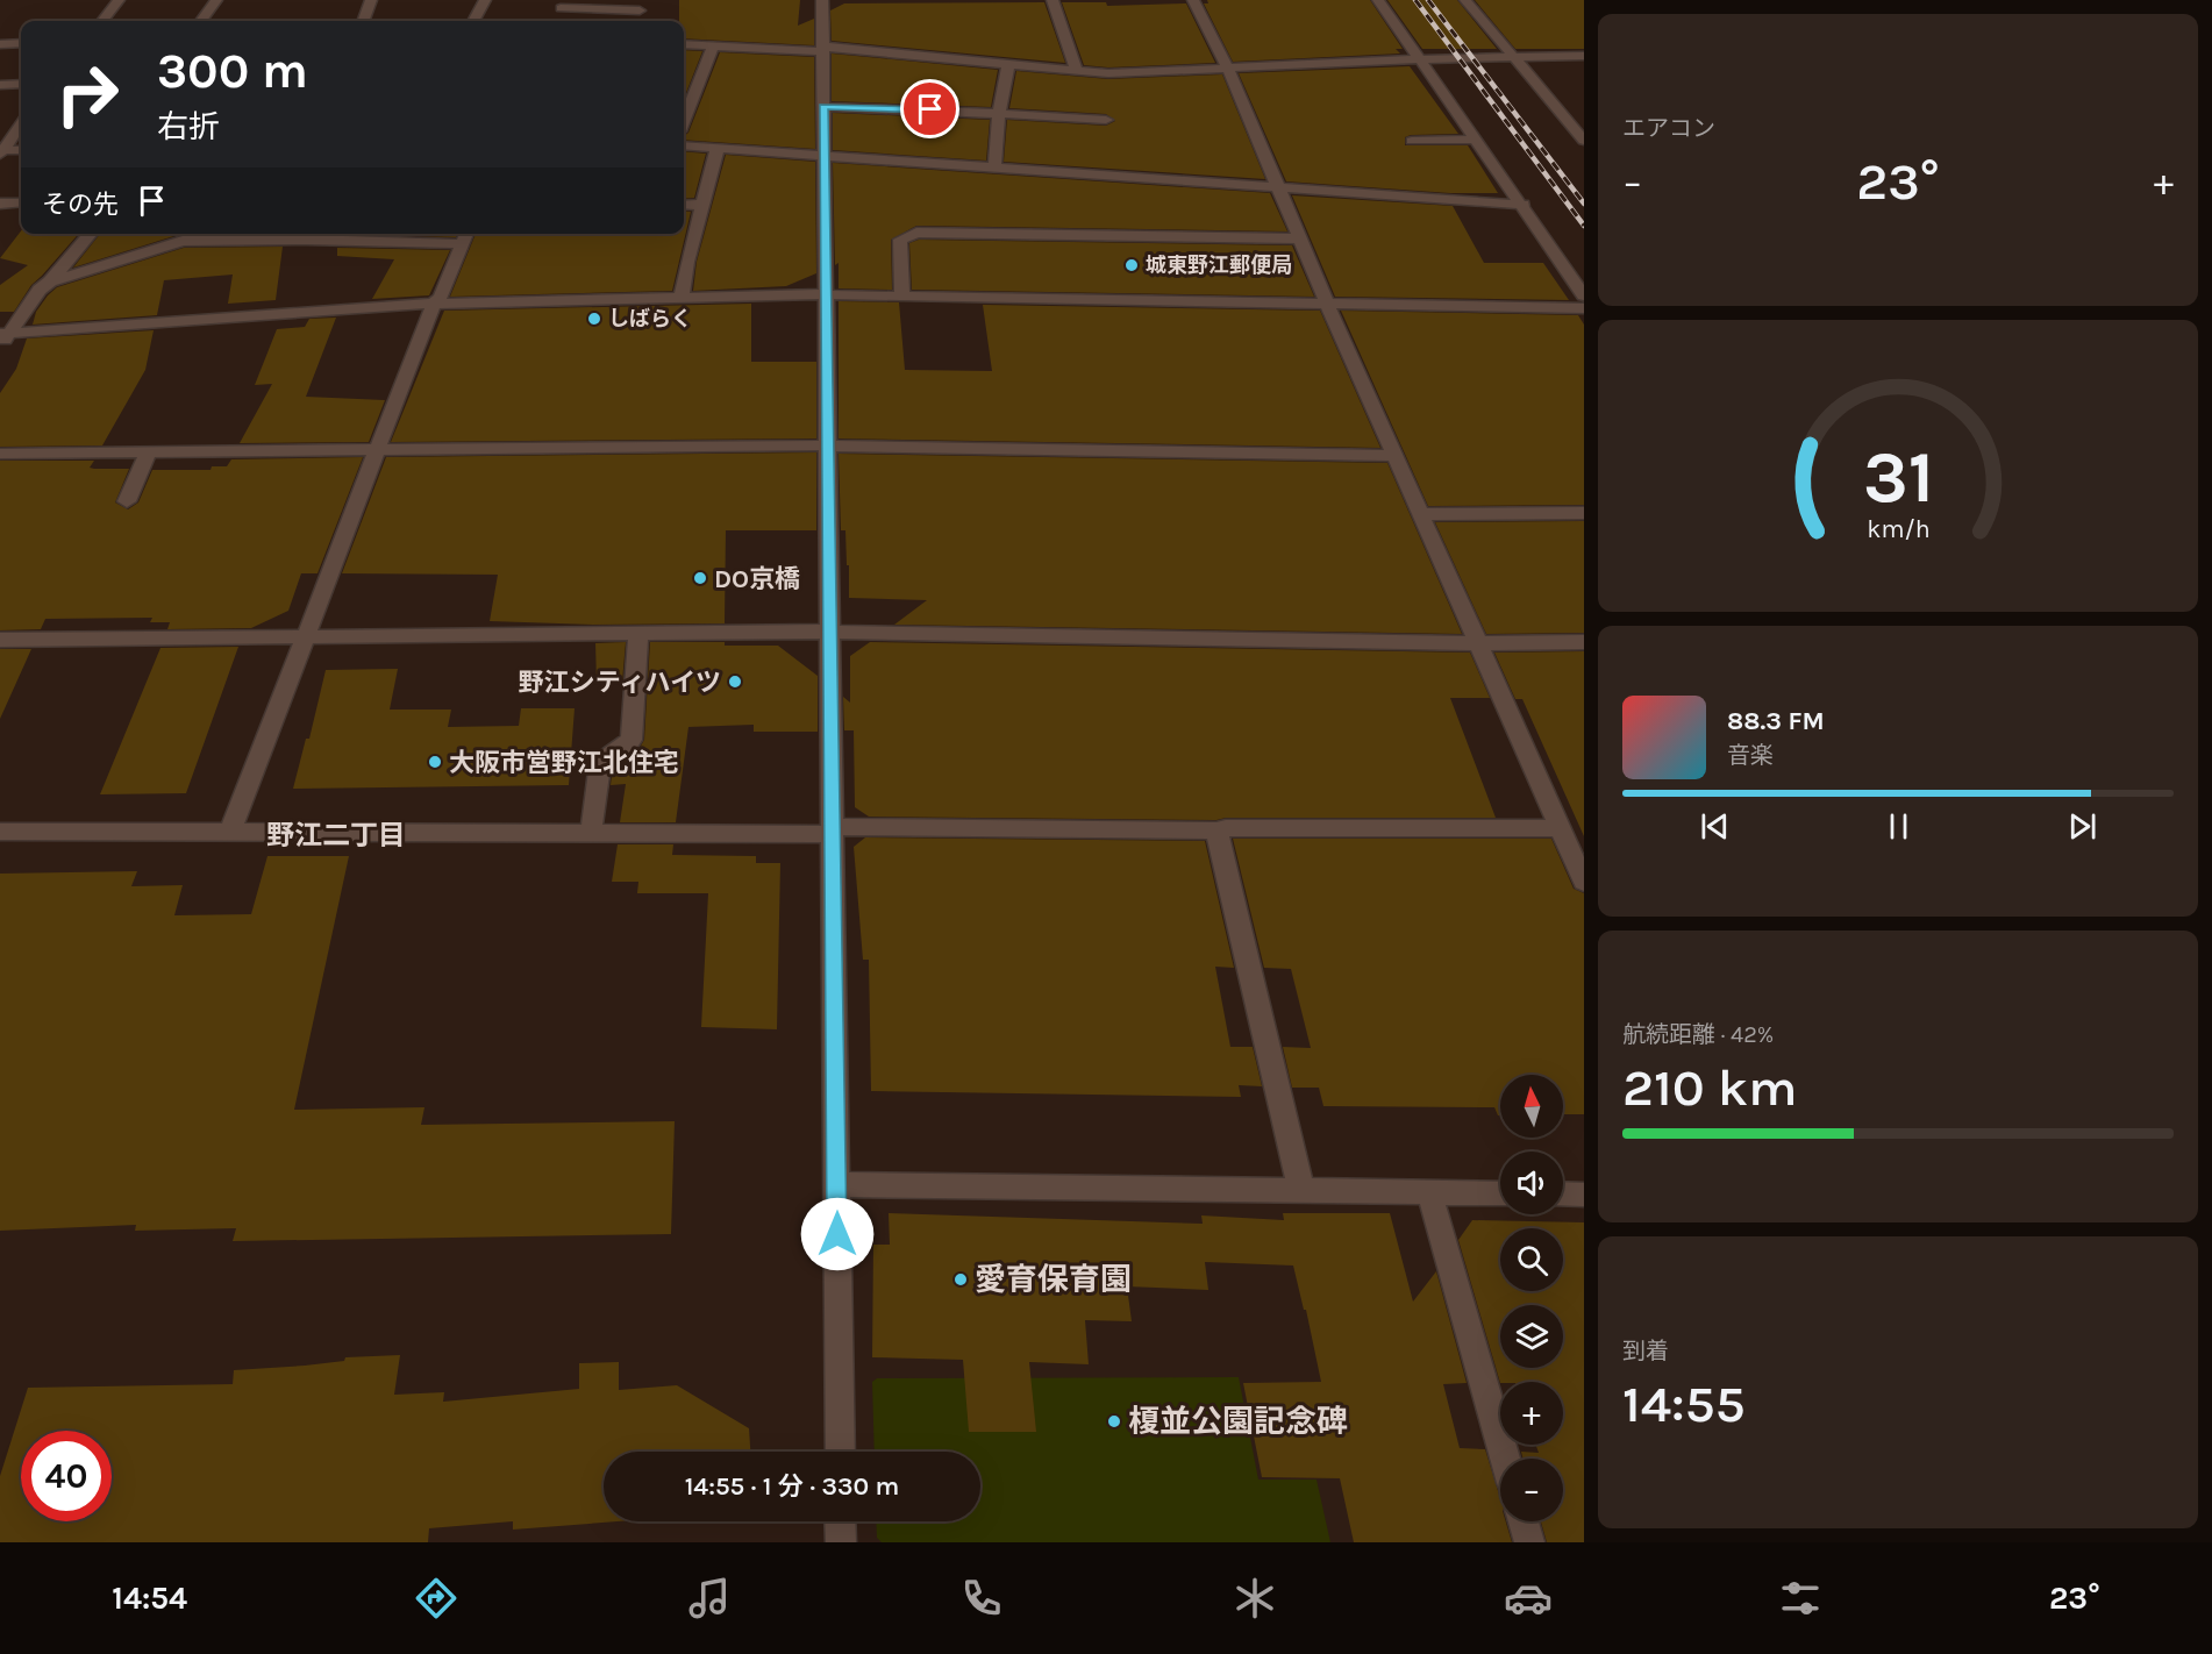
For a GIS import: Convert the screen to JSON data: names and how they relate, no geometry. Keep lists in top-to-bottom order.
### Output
{
  "districts": ["野江二丁目"],
  "places": [
    "城東野江郵便局",
    "しばらく",
    "DO京橋",
    "野江シティハイツ",
    "大阪市営野江北住宅",
    "愛育保育園",
    "榎並公園記念碑"
  ],
  "north": "top",
  "page": {
    "tile": [
      "エアコン",
      ["航続距離 · 42%", "210 km"],
      ["到着", "14:55"]
    ],
    "turn": ["300 m", "右折"],
    "heat": ["−", "23°", "+"],
    "then": "その先",
    "song": ["88.3 FM", "音楽"],
    "map_buttons": ["+", "−"],
    "limit": "40",
    "trip": "14:55 · 1 分 · 330 m",
    "tabs": ["14:54", "23°"],
    "gauge": ["31", "km/h"]
  }
}
